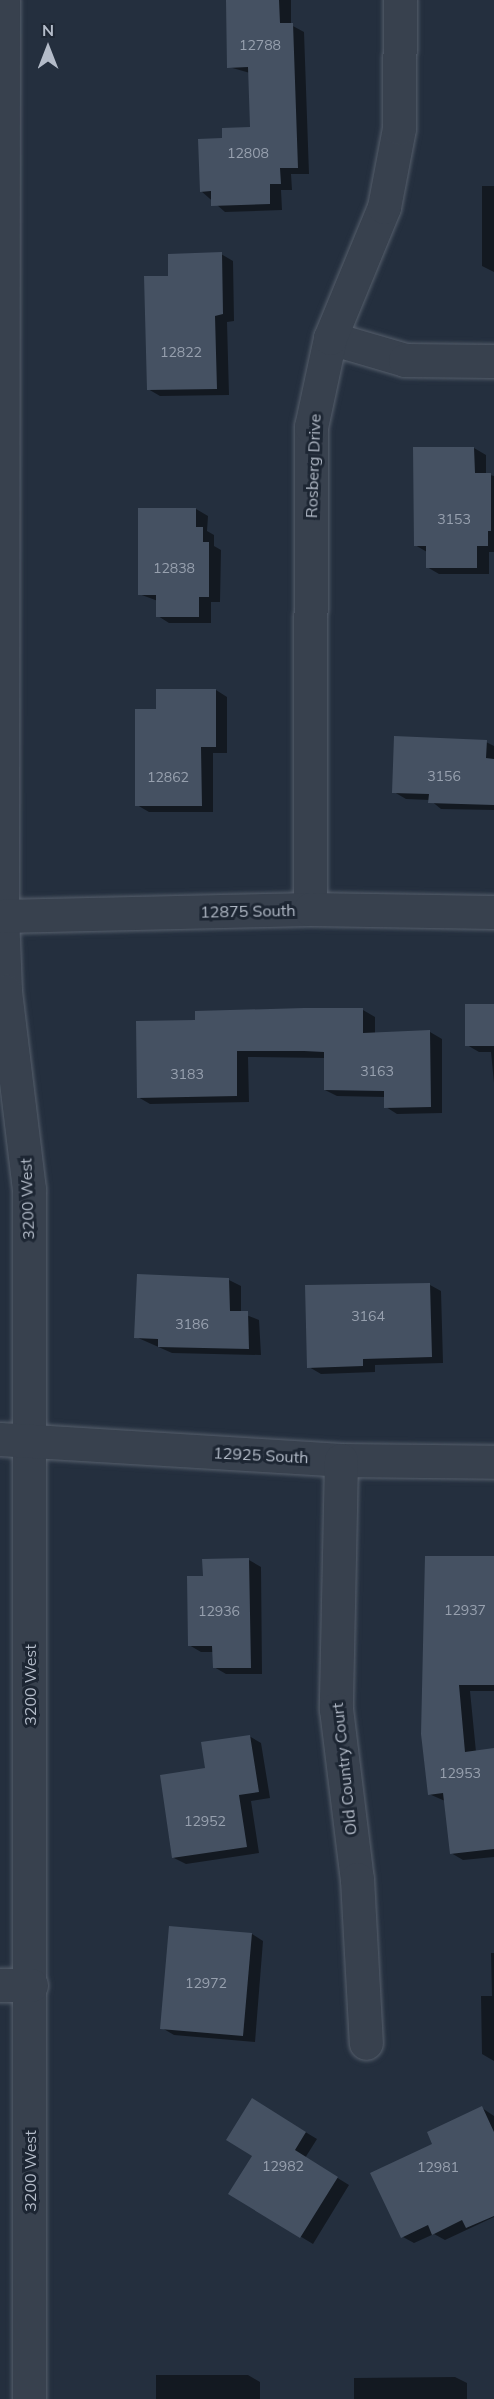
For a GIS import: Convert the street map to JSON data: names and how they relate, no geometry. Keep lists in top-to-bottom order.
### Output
{
  "streets": {
    "street": [
      "Rosberg Drive",
      "12875 South",
      "3200 West",
      "12925 South",
      "Old Country Court"
    ]
  },
  "crossings": [
    ["Rosberg Drive", "12875 South"],
    ["12875 South", "3200 West"],
    ["3200 West", "12925 South"],
    ["12925 South", "Old Country Court"]
  ],
  "house_numbers": [
    "12788",
    "12808",
    "12822",
    "3153",
    "12838",
    "3156",
    "12862",
    "3163",
    "3183",
    "3164",
    "3186",
    "12937",
    "12936",
    "12953",
    "12952",
    "12972",
    "12982",
    "12981"
  ],
  "north": "top"
}
